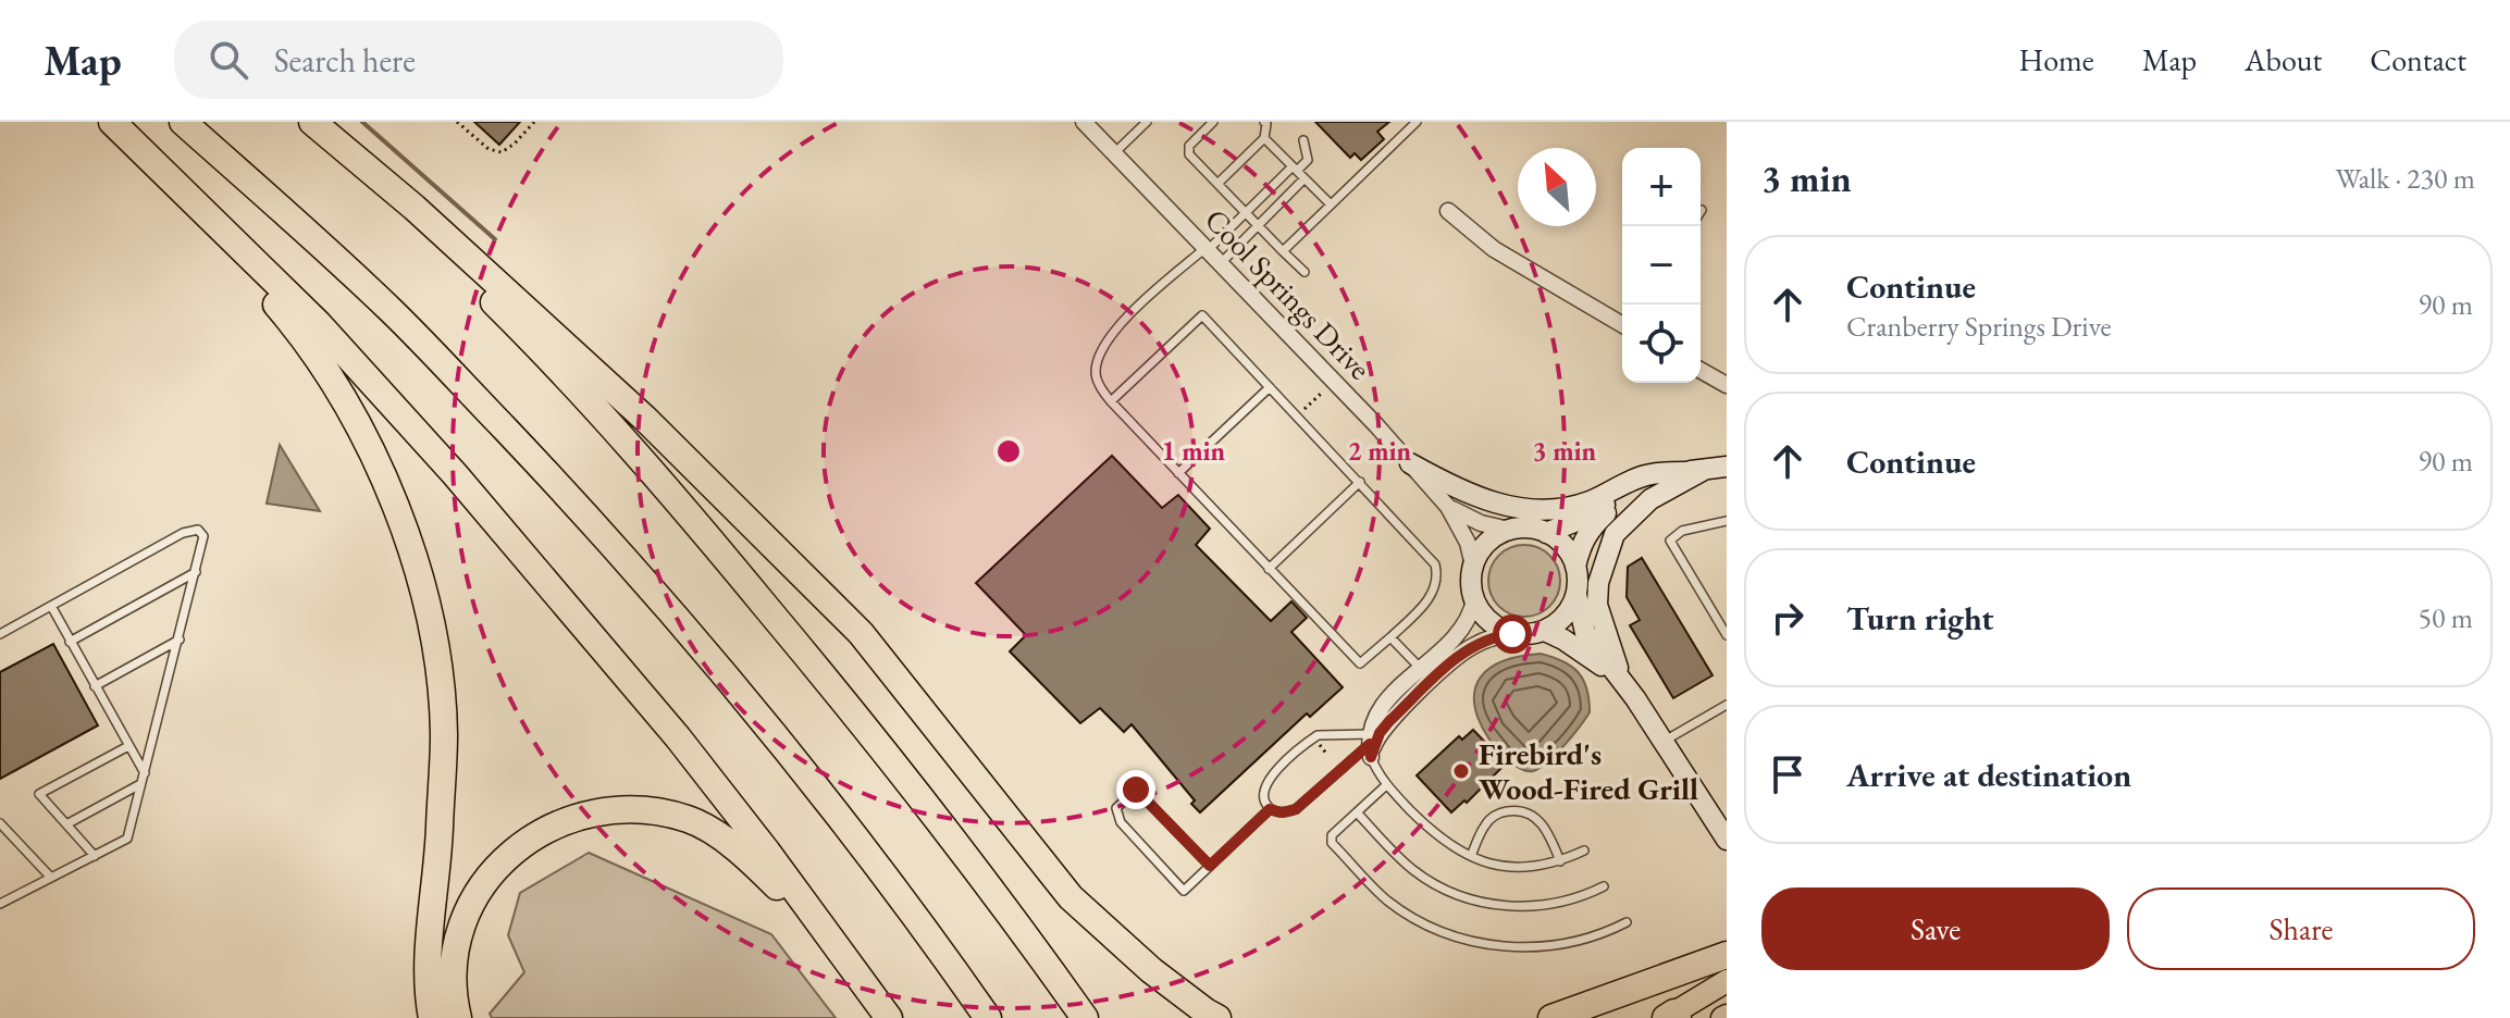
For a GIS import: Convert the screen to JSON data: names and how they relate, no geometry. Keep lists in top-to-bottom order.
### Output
{
  "streets": {
    "street": ["Cool Springs Drive"]
  },
  "places": ["Firebird's Wood-Fired Grill"],
  "north": "top left",
  "page": {
    "header": "Map",
    "search": "Search here",
    "nav": [
      "Home",
      "Map",
      "About",
      "Contact"
    ],
    "heading": ["3 min", "Walk · 230 m"],
    "map_buttons": ["+", "−"],
    "list": [
      ["Continue", "Cranberry Springs Drive", "90 m"],
      ["Continue", "90 m"],
      ["Turn right", "50 m"],
      "Arrive at destination"
    ],
    "buttons": ["Save", "Share"]
  },
  "rings": ["1 min", "2 min", "3 min"]
}
